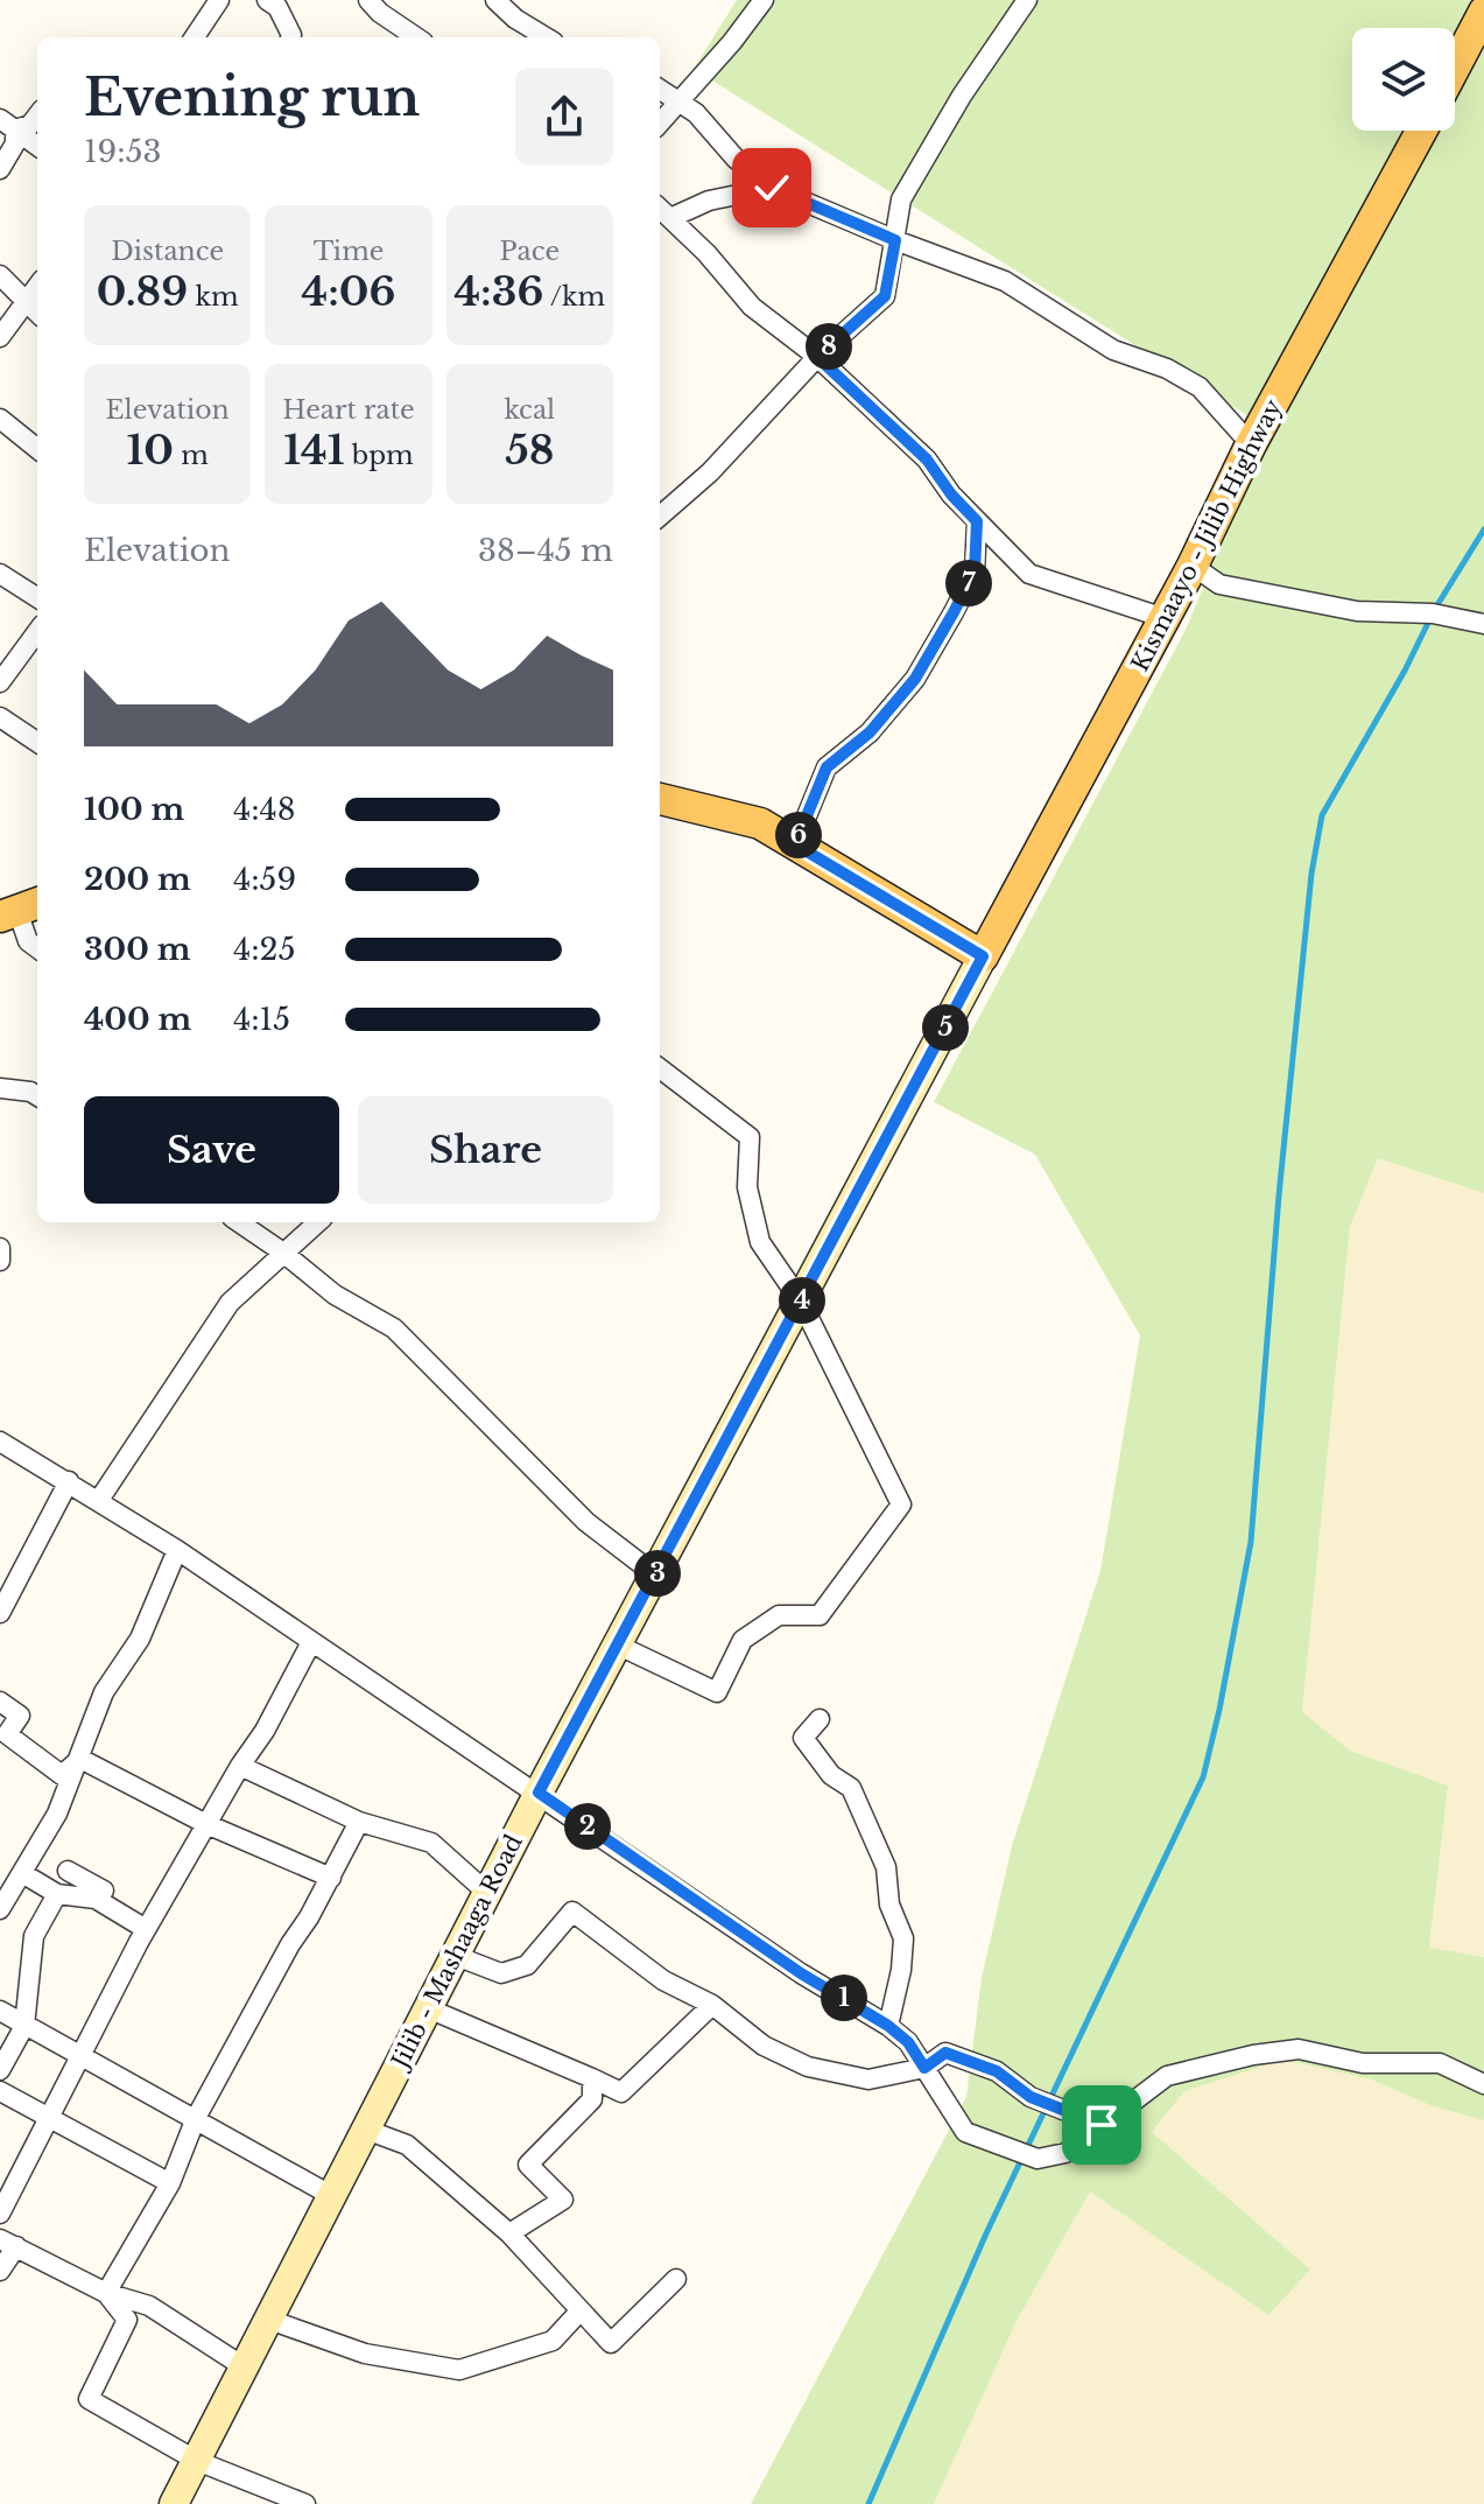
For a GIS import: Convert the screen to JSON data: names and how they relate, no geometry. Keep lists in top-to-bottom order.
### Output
{
  "streets": {
    "main road": ["Kismaayo - Jilib Highway", "Jilib - Mashaaga Road"]
  },
  "crossings": [
    ["Kismaayo - Jilib Highway", "Jilib - Mashaaga Road"]
  ],
  "page": {
    "heading": ["Evening run", "19:53"],
    "stats": [
      ["Distance", "0.89 km"],
      ["Time", "4:06"],
      ["Pace", "4:36 /km"],
      ["Elevation", "10 m"],
      ["Heart rate", "141 bpm"],
      ["kcal", "58"]
    ],
    "pins": [
      "8",
      "7",
      "6",
      "5",
      "4",
      "3",
      "2",
      "1"
    ],
    "chart": ["Elevation", "38–45 m"],
    "list": [
      {
        "name": "100 m",
        "note": "4:48"
      },
      {
        "name": "200 m",
        "note": "4:59"
      },
      {
        "name": "300 m",
        "note": "4:25"
      },
      {
        "name": "400 m",
        "note": "4:15"
      }
    ],
    "buttons": ["Save", "Share"]
  }
}
